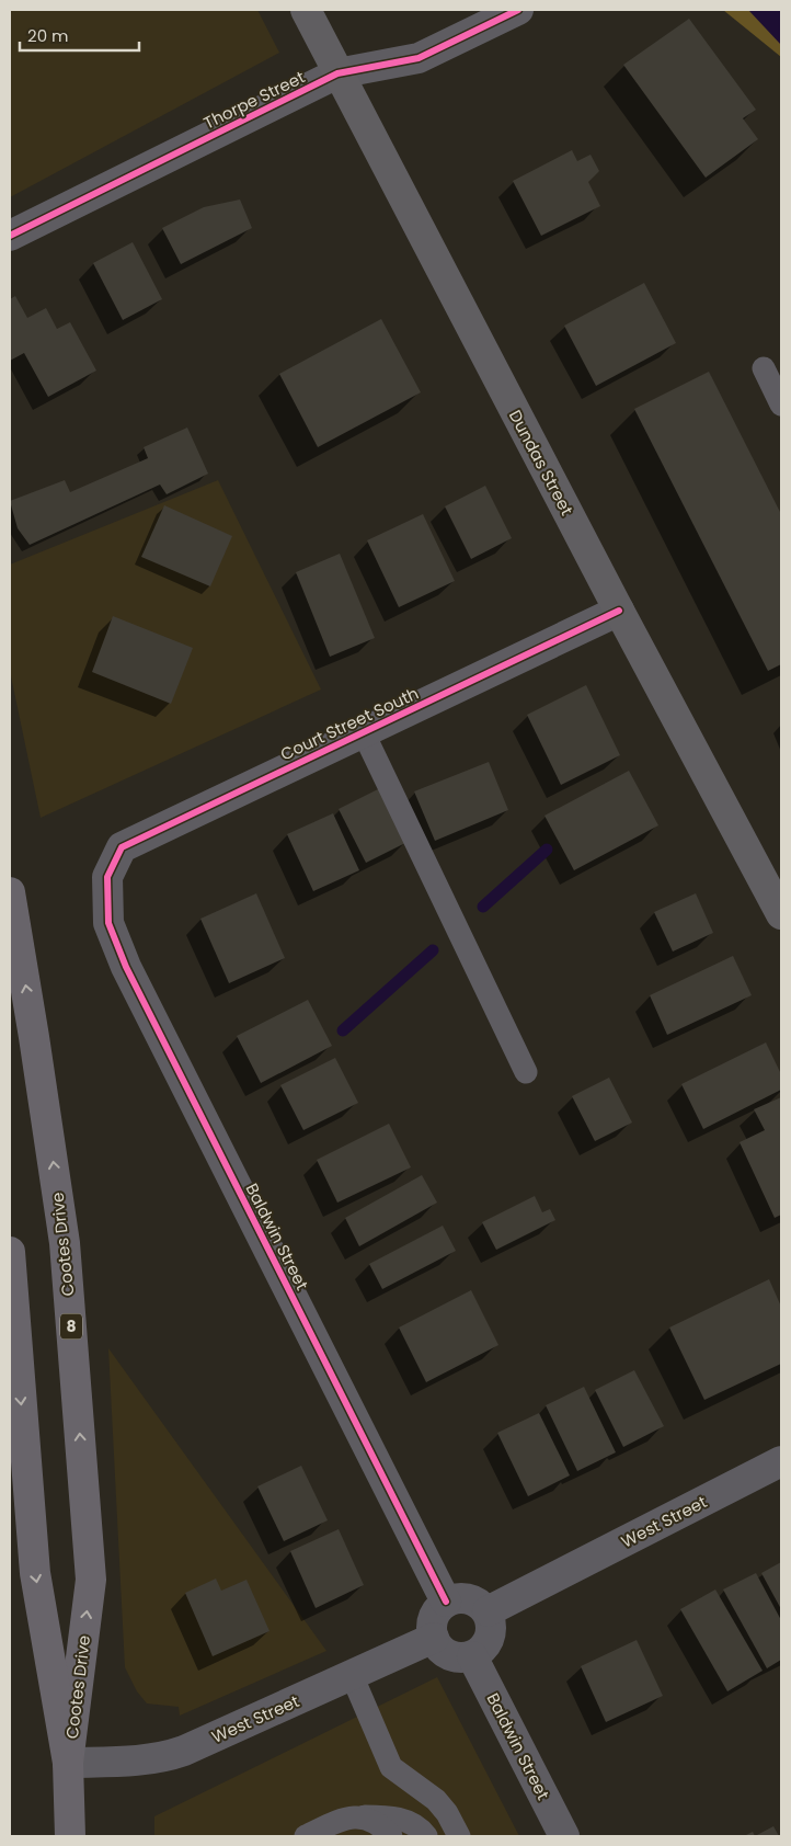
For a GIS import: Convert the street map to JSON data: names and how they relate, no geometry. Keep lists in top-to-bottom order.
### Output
{
  "streets": {
    "main road": ["Dundas Street", "Cootes Drive", "8"],
    "street": [
      "Thorpe Street",
      "Court Street South",
      "Baldwin Street",
      "West Street"
    ]
  },
  "crossings": [
    ["Thorpe Street", "Dundas Street"],
    ["Dundas Street", "Court Street South"],
    ["Court Street South", "Baldwin Street"],
    ["Baldwin Street", "West Street"],
    ["Cootes Drive", "West Street"]
  ],
  "scale_bar": "20 m"
}
